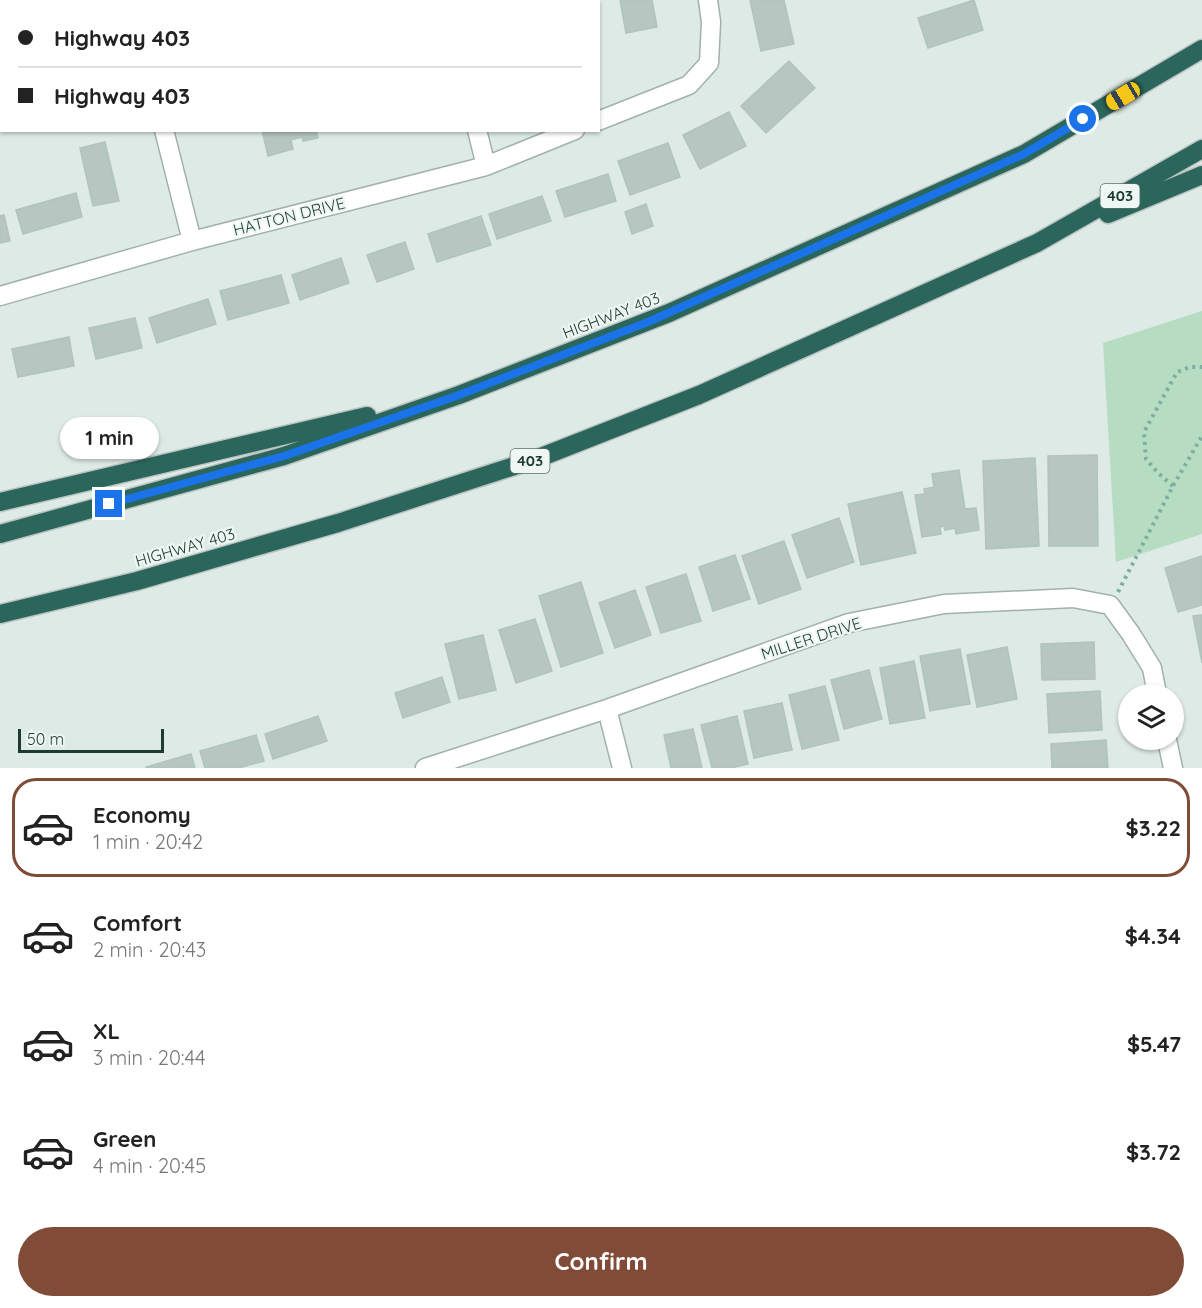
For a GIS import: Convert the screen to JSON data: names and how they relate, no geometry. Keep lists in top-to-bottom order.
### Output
{
  "streets": {
    "highway": ["403", "HIGHWAY 403"],
    "street": ["HATTON DRIVE", "MILLER DRIVE"]
  },
  "scale_bar": "50 m",
  "page": {
    "banner": ["Highway 403", "Highway 403"],
    "bubble": "1 min",
    "scale": "50 m",
    "list": [
      {
        "name": "Economy",
        "note": "1 min · 20:42",
        "value": "$3.22"
      },
      {
        "name": "Comfort",
        "note": "2 min · 20:43",
        "value": "$4.34"
      },
      {
        "name": "XL",
        "note": "3 min · 20:44",
        "value": "$5.47"
      },
      {
        "name": "Green",
        "note": "4 min · 20:45",
        "value": "$3.72"
      }
    ],
    "buttons": "Confirm"
  }
}
